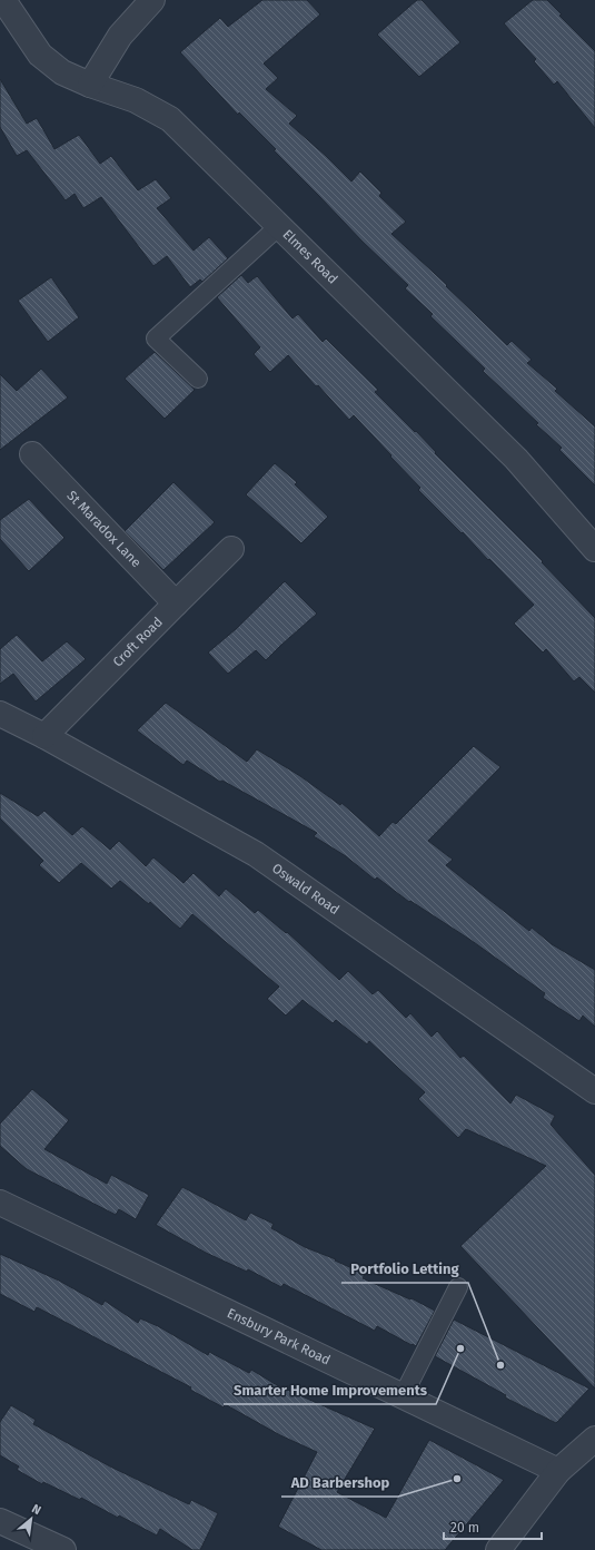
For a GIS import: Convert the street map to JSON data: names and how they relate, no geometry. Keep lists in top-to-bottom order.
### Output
{
  "streets": {
    "street": [
      "Elmes Road",
      "St Maradox Lane",
      "Croft Road",
      "Oswald Road",
      "Ensbury Park Road"
    ]
  },
  "crossings": [
    ["St Maradox Lane", "Croft Road"],
    ["Croft Road", "Oswald Road"]
  ],
  "places": ["Smarter Home Improvements", "Portfolio Letting", "AD Barbershop"],
  "scale_bar": "20 m",
  "north": "top right"
}
